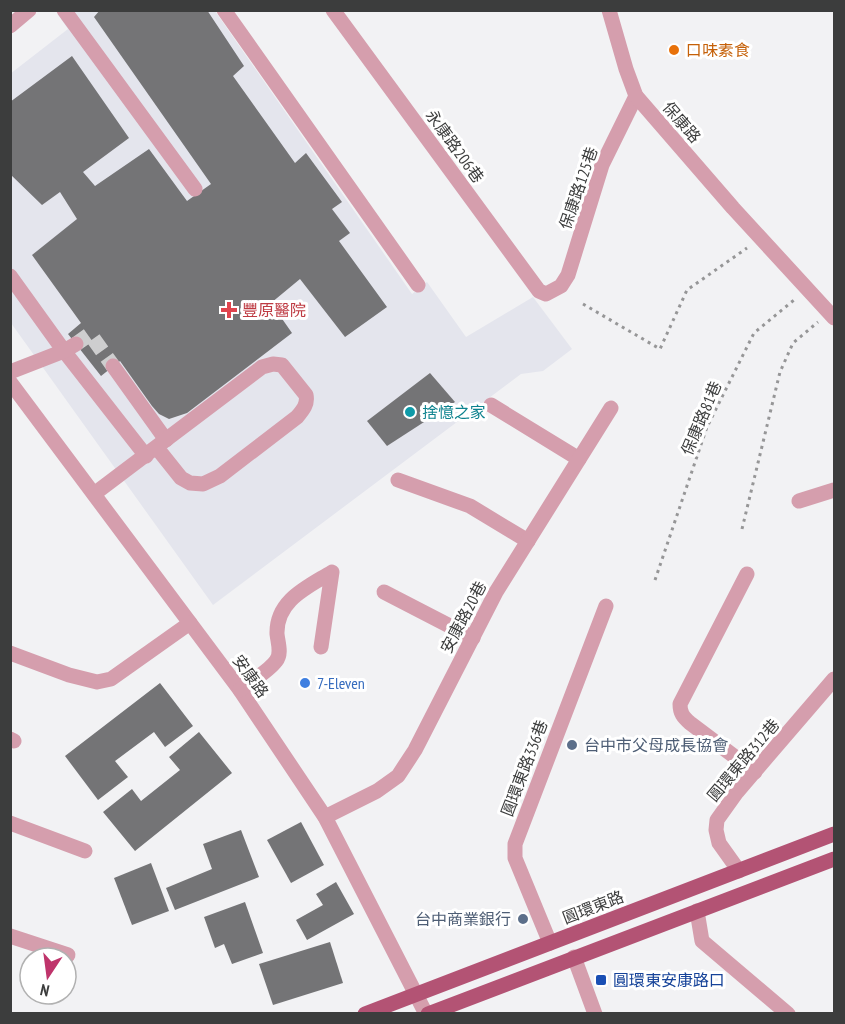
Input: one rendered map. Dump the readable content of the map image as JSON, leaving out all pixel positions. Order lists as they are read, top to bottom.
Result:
{
  "streets": {
    "main road": ["圓環東路"],
    "street": [
      "保康路",
      "永康路206巷",
      "保康路125巷",
      "安康路20巷",
      "安康路",
      "圓環東路312巷",
      "圓環東路336巷"
    ],
    "path": ["保康路81巷"]
  },
  "crossings": [
    ["保康路", "保康路125巷"],
    ["保康路", "保康路81巷"],
    ["永康路206巷", "保康路125巷"],
    ["安康路20巷", "安康路"],
    ["安康路", "圓環東路"],
    ["圓環東路312巷", "圓環東路"],
    ["圓環東路336巷", "圓環東路"]
  ],
  "places": {
    "other": [
      "口味素食",
      "捨憶之家",
      "7-Eleven",
      "台中市父母成長協會",
      "台中商業銀行"
    ],
    "health": ["豐原醫院"],
    "transit": ["圓環東安康路口"]
  },
  "north": "bottom"
}
